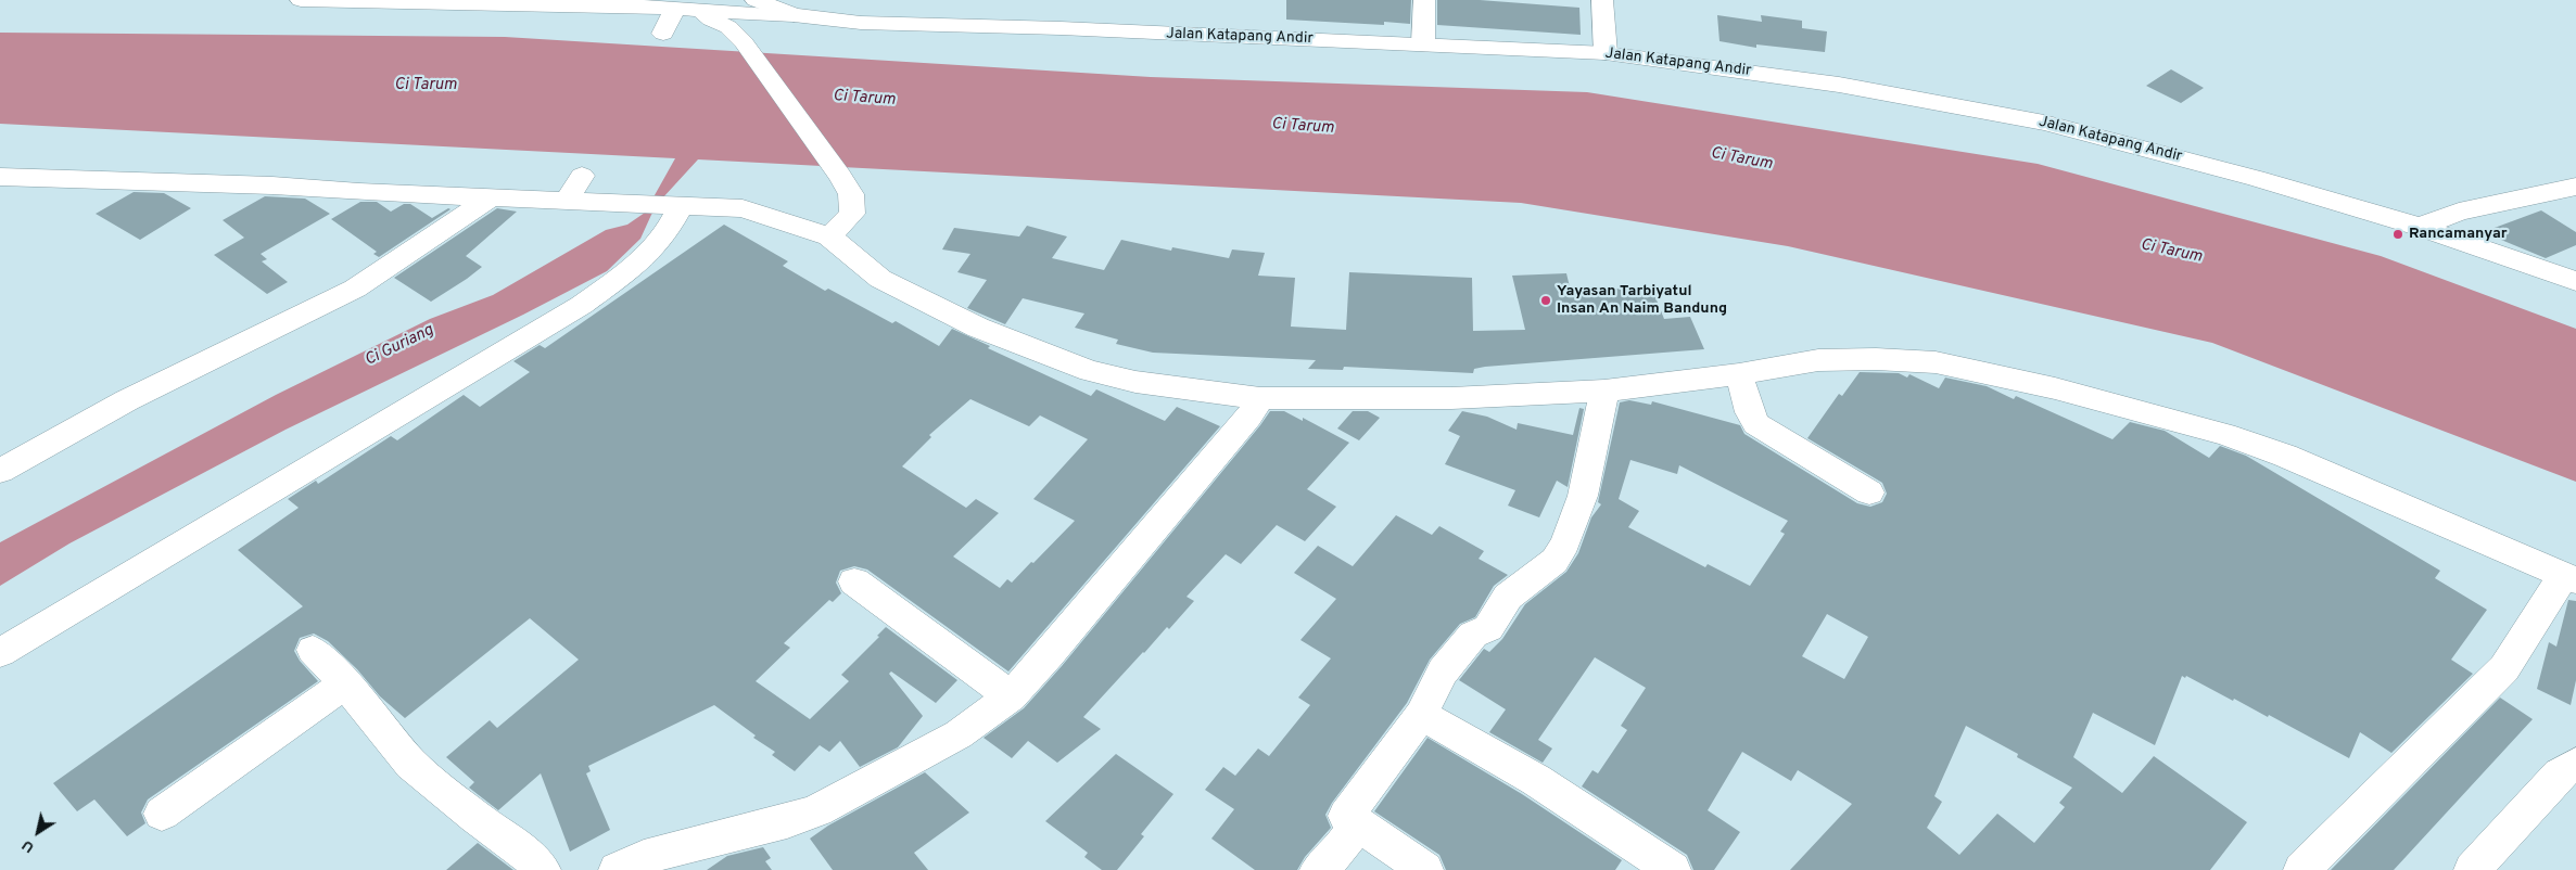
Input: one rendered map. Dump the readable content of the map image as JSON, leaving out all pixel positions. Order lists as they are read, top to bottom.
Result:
{
  "streets": {
    "street": ["Jalan Katapang Andir"]
  },
  "water": ["Ci Tarum", "Ci Guriang"],
  "places": ["Rancamanyar", "Yayasan Tarbiyatul Insan An Naim Bandung"],
  "north": "bottom left"
}
